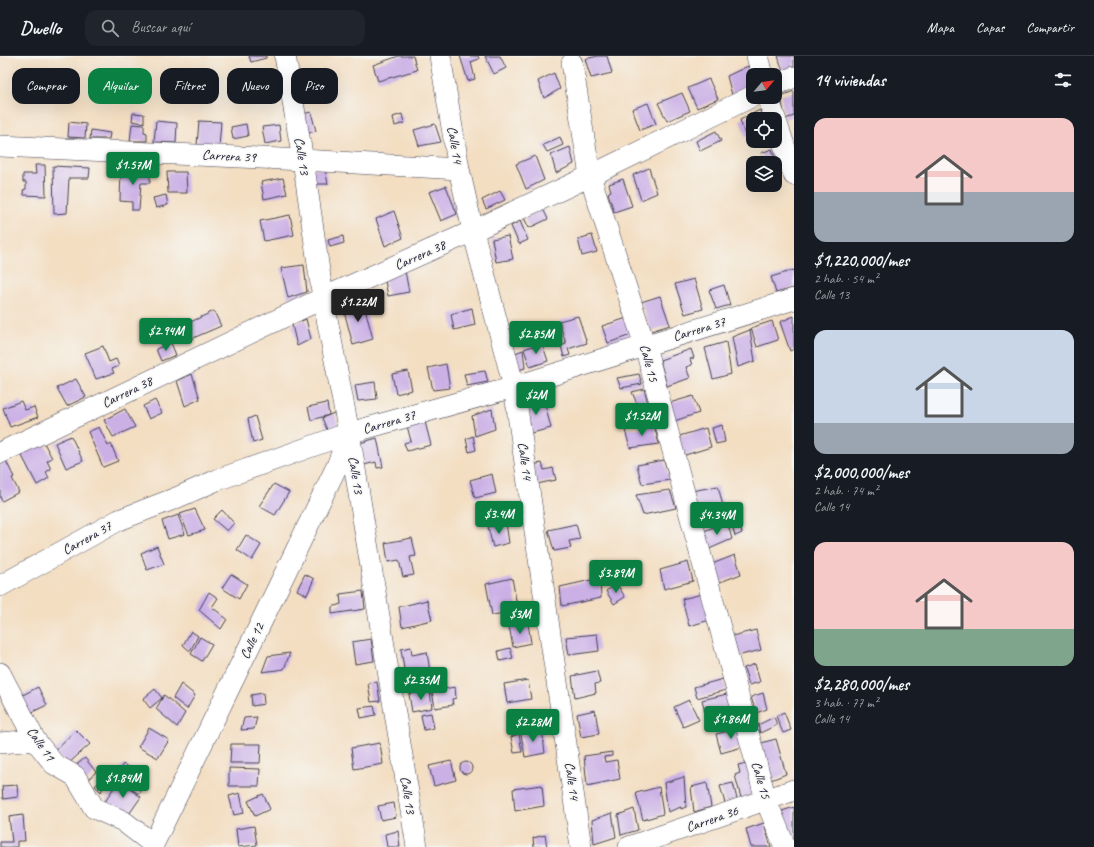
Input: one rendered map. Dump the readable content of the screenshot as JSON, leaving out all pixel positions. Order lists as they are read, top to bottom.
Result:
{
  "streets": {
    "street": [
      "Calle 14",
      "Carrera 39",
      "Calle 13",
      "Carrera 38",
      "Carrera 37",
      "Calle 15",
      "Calle 12",
      "Calle 11",
      "Carrera 36"
    ]
  },
  "crossings": [
    ["Calle 14", "Carrera 39"],
    ["Calle 14", "Carrera 38"],
    ["Calle 14", "Carrera 37"],
    ["Carrera 39", "Calle 13"],
    ["Calle 13", "Carrera 38"],
    ["Calle 13", "Carrera 37"],
    ["Calle 13", "Calle 12"],
    ["Carrera 38", "Calle 15"],
    ["Carrera 37", "Calle 15"],
    ["Carrera 37", "Calle 12"],
    ["Calle 15", "Carrera 36"],
    ["Calle 12", "Calle 11"]
  ],
  "north": "top right",
  "page": {
    "header": "Dwello",
    "search": "Buscar aquí",
    "nav": ["Mapa", "Capas", "Compartir"],
    "heading": "14 viviendas",
    "chip": [
      "Comprar",
      "Alquilar",
      "Filtros",
      "Nuevo",
      "Piso"
    ],
    "list": [
      {
        "name": "$1,220,000/mes",
        "note": "2 hab. · 54 m² · Calle 13"
      },
      {
        "name": "$2,000,000/mes",
        "note": "2 hab. · 74 m² · Calle 14"
      },
      {
        "name": "$2,280,000/mes",
        "note": "3 hab. · 77 m² · Calle 14"
      }
    ],
    "price": [
      "$1.57M",
      "$1.22M",
      "$2.94M",
      "$2.85M",
      "$2M",
      "$1.52M",
      "$3.4M",
      "$4.34M",
      "$3.89M",
      "$3M",
      "$2.35M",
      "$1.86M",
      "$2.28M",
      "$1.84M"
    ]
  }
}
